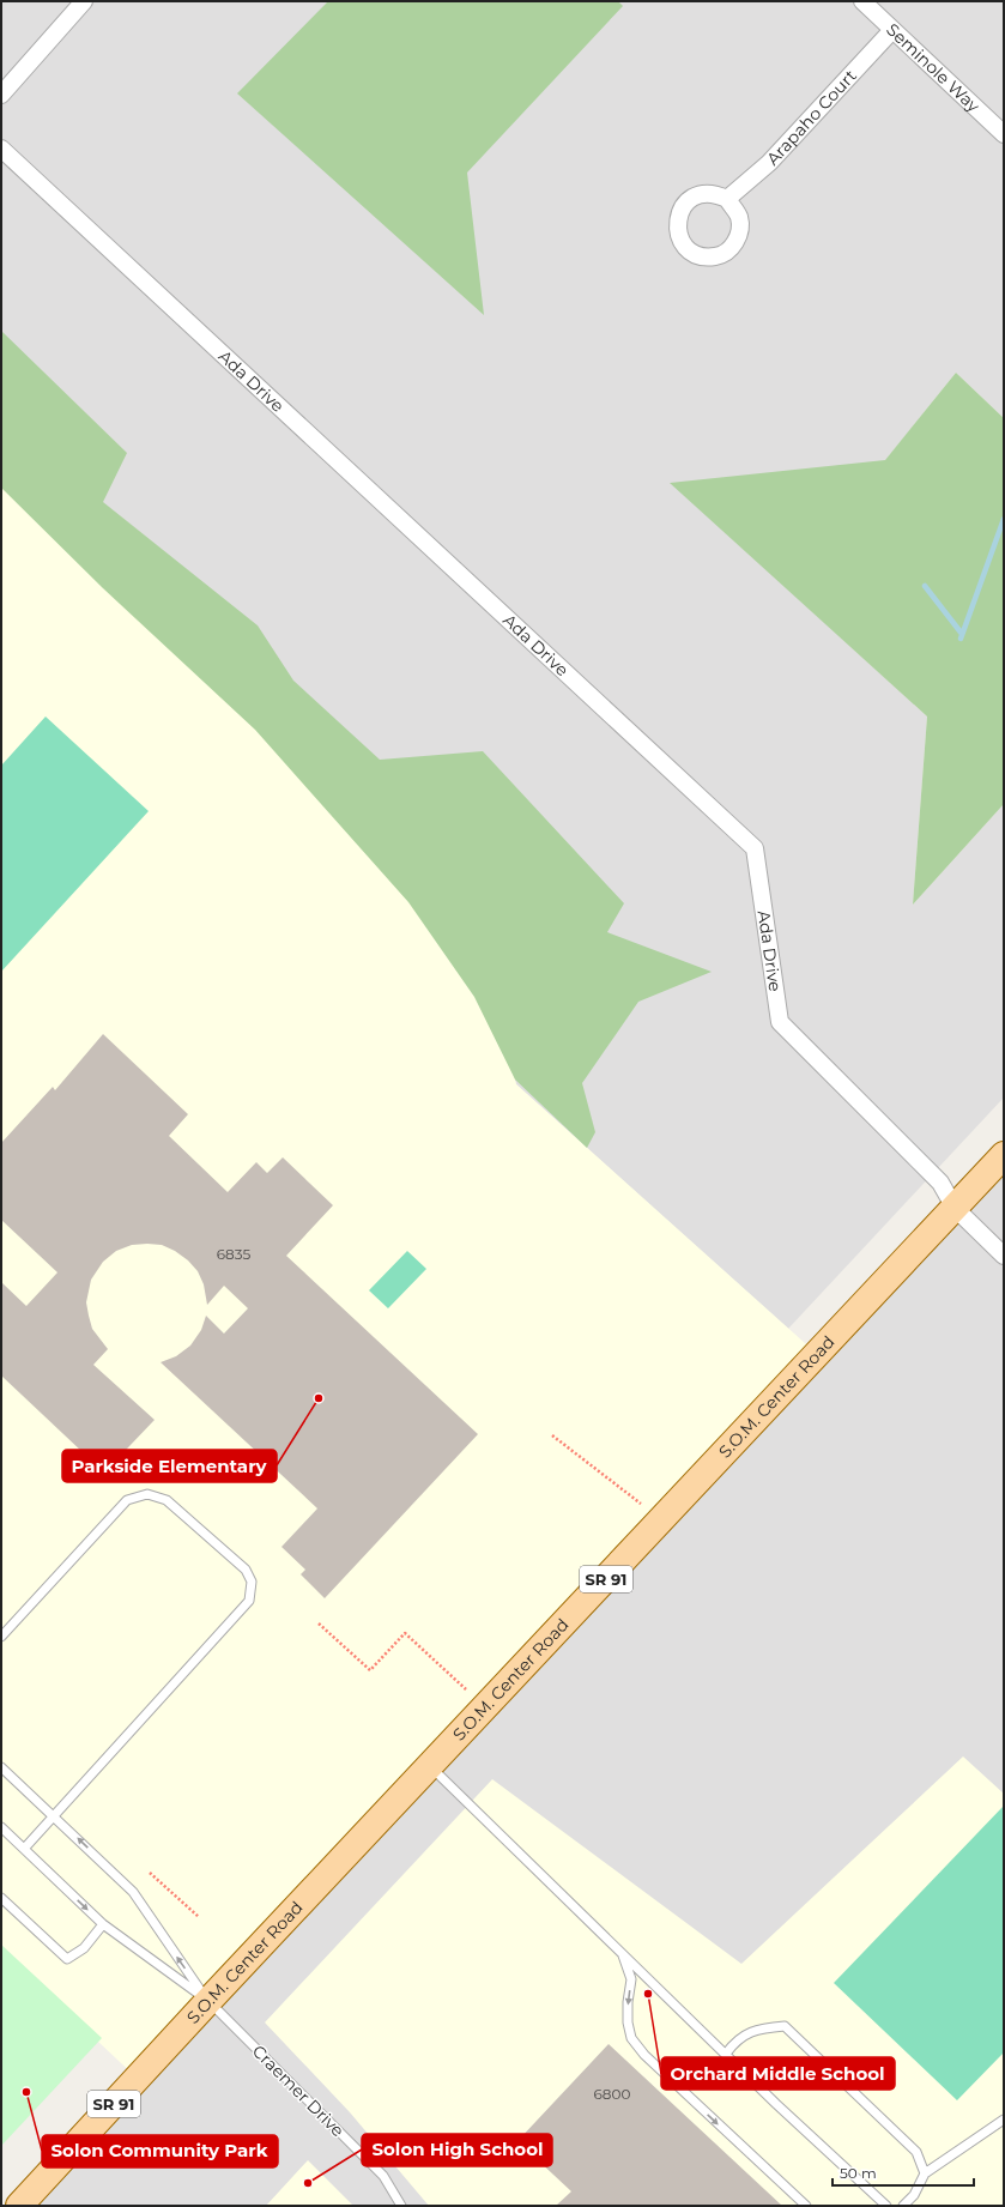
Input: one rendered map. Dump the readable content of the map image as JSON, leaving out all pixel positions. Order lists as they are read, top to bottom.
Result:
{
  "streets": {
    "main road": ["S.O.M. Center Road", "SR 91"],
    "street": ["Seminole Way", "Arapaho Court", "Ada Drive"],
    "lane": ["Craemer Drive"]
  },
  "crossings": [
    ["Seminole Way", "Arapaho Court"],
    ["Ada Drive", "S.O.M. Center Road"],
    ["S.O.M. Center Road", "Craemer Drive"]
  ],
  "places": [
    "Parkside Elementary",
    "Orchard Middle School",
    "Solon Community Park",
    "Solon High School"
  ],
  "house_numbers": ["6835", "6800"],
  "scale_bar": "50 m"
}
